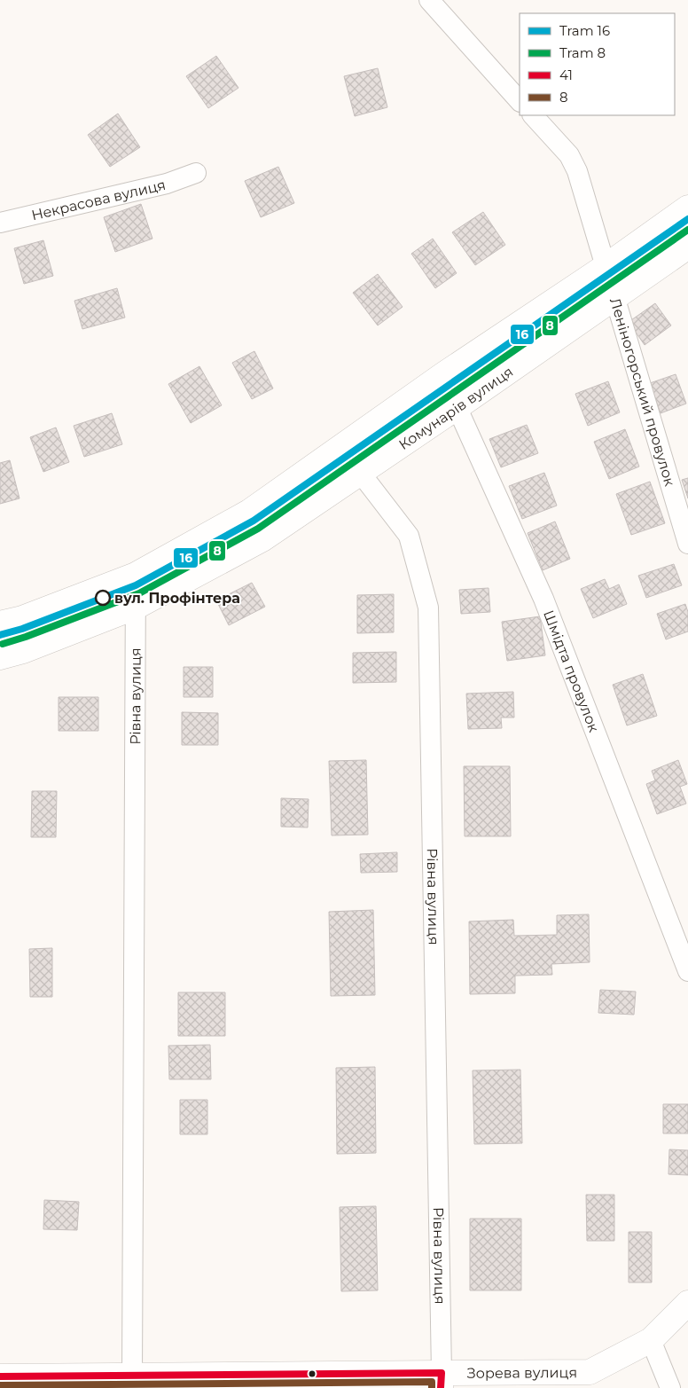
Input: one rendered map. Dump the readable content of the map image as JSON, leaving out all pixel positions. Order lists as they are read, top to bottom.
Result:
{
  "streets": {
    "street": [
      "Некрасова вулиця",
      "Леніногорський провулок",
      "Комунарів вулиця",
      "Шмідта провулок",
      "Рівна вулиця",
      "Зорева вулиця"
    ]
  },
  "crossings": [
    ["Леніногорський провулок", "Комунарів вулиця"],
    ["Комунарів вулиця", "Шмідта провулок"],
    ["Комунарів вулиця", "Рівна вулиця"],
    ["Рівна вулиця", "Зорева вулиця"]
  ],
  "places": ["вул. Профінтера"],
  "lines": [
    "tram line 16",
    "tram line 8",
    "transit line 41",
    "transit line 8"
  ],
  "legend": [
    "Tram 16",
    "Tram 8",
    "41",
    "8"
  ]
}
